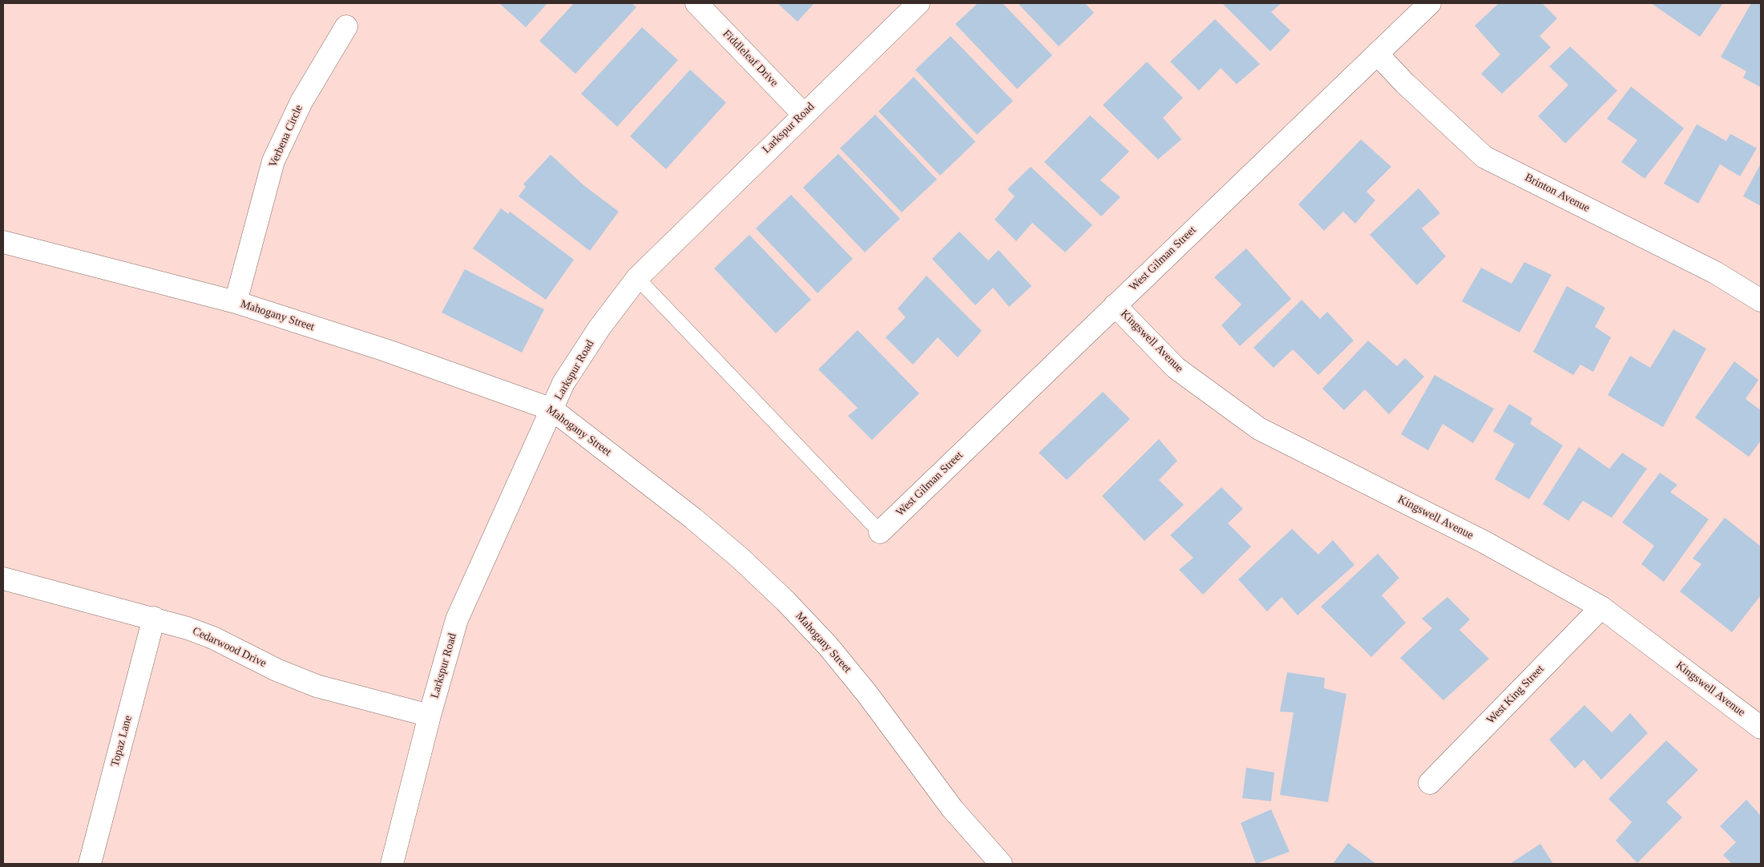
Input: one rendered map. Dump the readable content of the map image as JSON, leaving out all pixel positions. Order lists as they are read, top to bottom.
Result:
{
  "streets": {
    "street": [
      "Fiddleleaf Drive",
      "Larkspur Road",
      "Verbena Circle",
      "Brinton Avenue",
      "West Gilman Street",
      "Mahogany Street",
      "Kingswell Avenue",
      "Cedarwood Drive",
      "West King Street",
      "Topaz Lane"
    ]
  },
  "crossings": [
    ["Fiddleleaf Drive", "Larkspur Road"],
    ["Larkspur Road", "Mahogany Street"],
    ["Larkspur Road", "Cedarwood Drive"],
    ["Verbena Circle", "Mahogany Street"],
    ["Brinton Avenue", "West Gilman Street"],
    ["West Gilman Street", "Kingswell Avenue"],
    ["Kingswell Avenue", "West King Street"],
    ["Cedarwood Drive", "Topaz Lane"]
  ]
}
